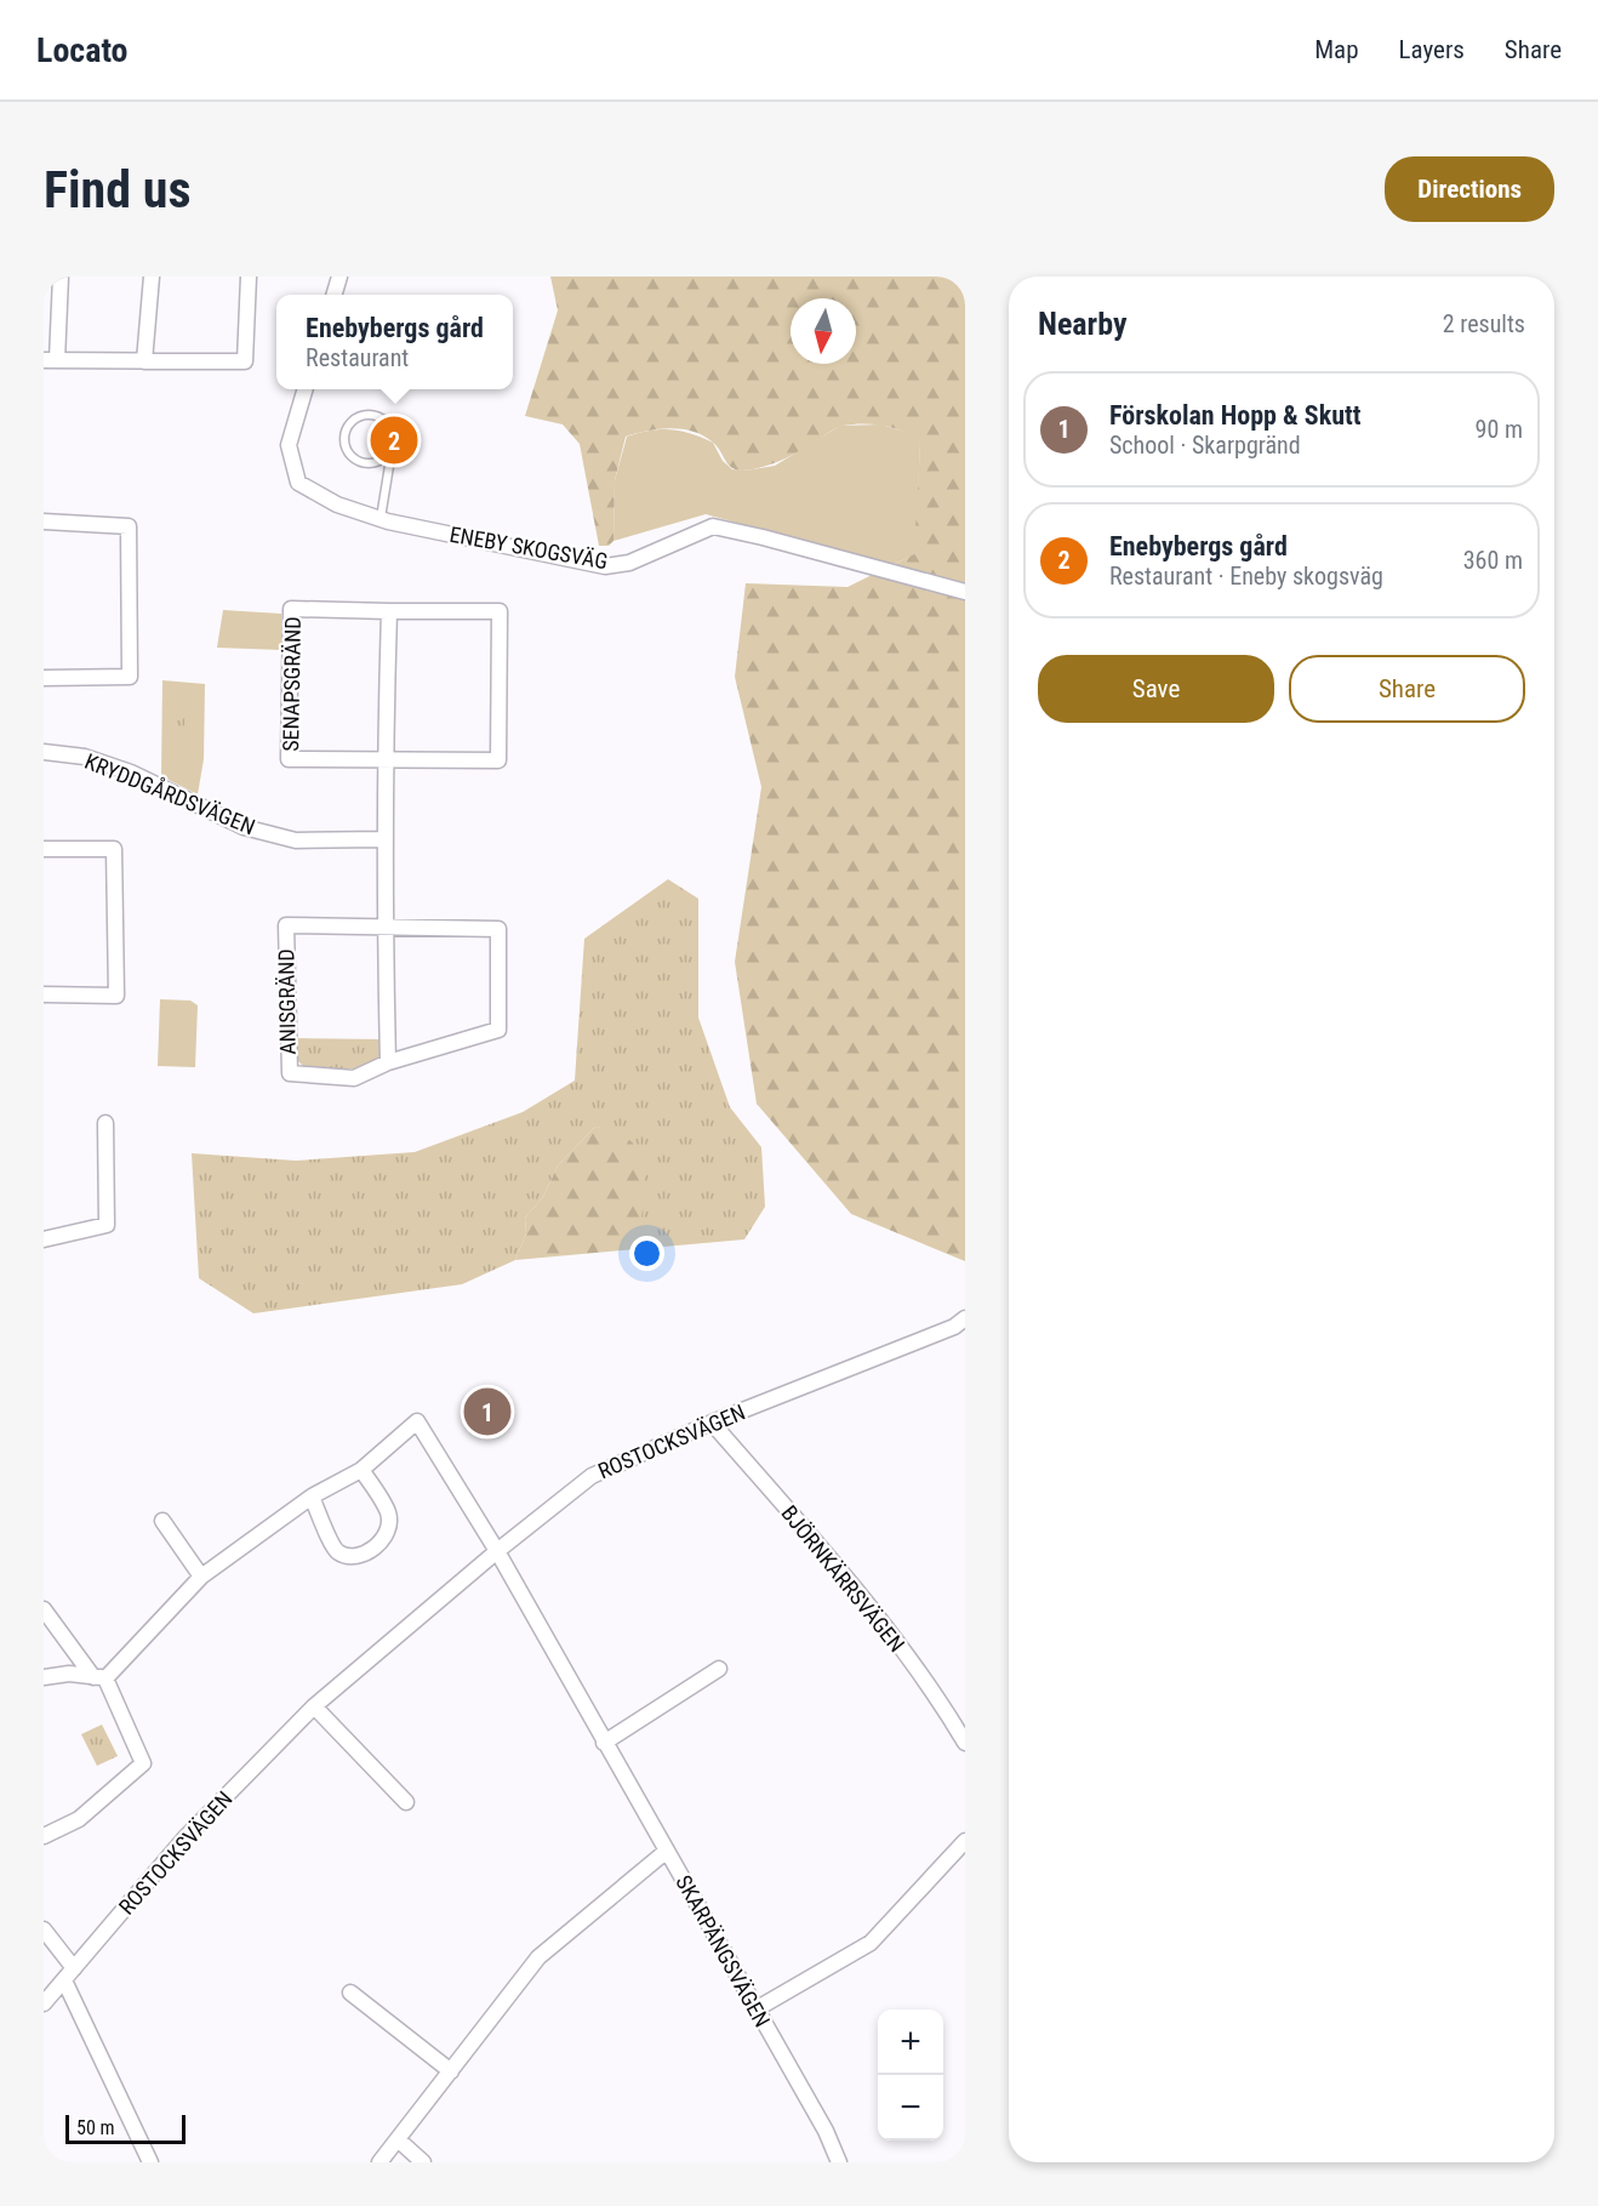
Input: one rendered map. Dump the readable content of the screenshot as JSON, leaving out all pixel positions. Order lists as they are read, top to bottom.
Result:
{
  "streets": {
    "street": [
      "ENEBY SKOGSVÄG",
      "SENAPSGRÄND",
      "KRYDDGÅRDSVÄGEN",
      "ANISGRÄND",
      "ROSTOCKSVÄGEN",
      "BJÖRNKÄRRSVÄGEN",
      "SKARPÄNGSVÄGEN"
    ]
  },
  "crossings": [
    ["ROSTOCKSVÄGEN", "BJÖRNKÄRRSVÄGEN"],
    ["ROSTOCKSVÄGEN", "SKARPÄNGSVÄGEN"]
  ],
  "scale_bar": "50 m",
  "north": "bottom",
  "page": {
    "header": "Locato",
    "nav": ["Map", "Layers", "Share"],
    "buttons": [
      "Directions",
      ["Save", "Share"]
    ],
    "title": "Find us",
    "heading": ["Nearby", "2 results"],
    "popup": ["Enebybergs gård", "Restaurant"],
    "list": [
      {
        "mark": "1",
        "name": "Förskolan Hopp & Skutt",
        "note": "School · Skarpgränd",
        "value": "90 m"
      },
      {
        "mark": "2",
        "name": "Enebybergs gård",
        "note": "Restaurant · Eneby skogsväg",
        "value": "360 m"
      }
    ],
    "pins": ["2", "1"],
    "map_buttons": ["+", "−"],
    "scale": "50 m"
  }
}
